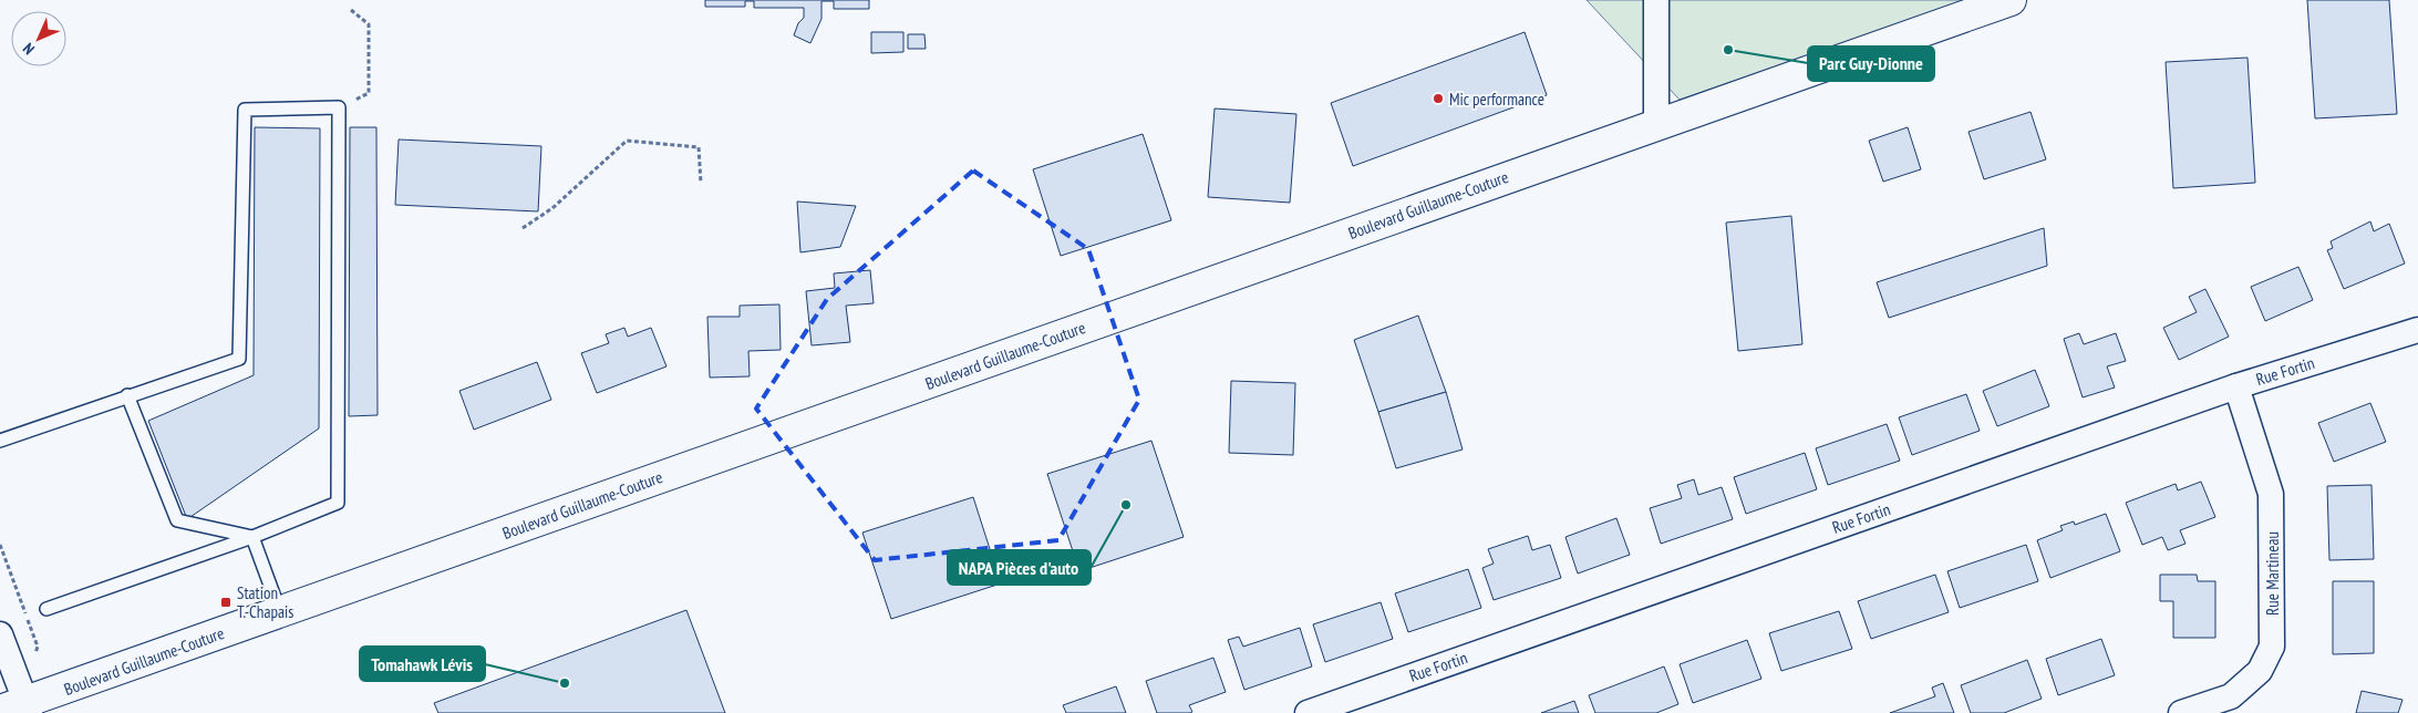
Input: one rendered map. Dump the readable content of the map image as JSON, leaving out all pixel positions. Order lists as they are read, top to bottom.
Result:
{
  "streets": {
    "main road": ["Boulevard Guillaume-Couture"],
    "street": ["Rue Fortin", "Rue Martineau"]
  },
  "crossings": [
    ["Rue Fortin", "Rue Martineau"]
  ],
  "places": {
    "other": [
      "Parc Guy-Dionne",
      "Mic performance",
      "NAPA Pièces d'auto",
      "Tomahawk Lévis"
    ],
    "transit": ["Station T.-Chapais"]
  },
  "north": "bottom left"
}
